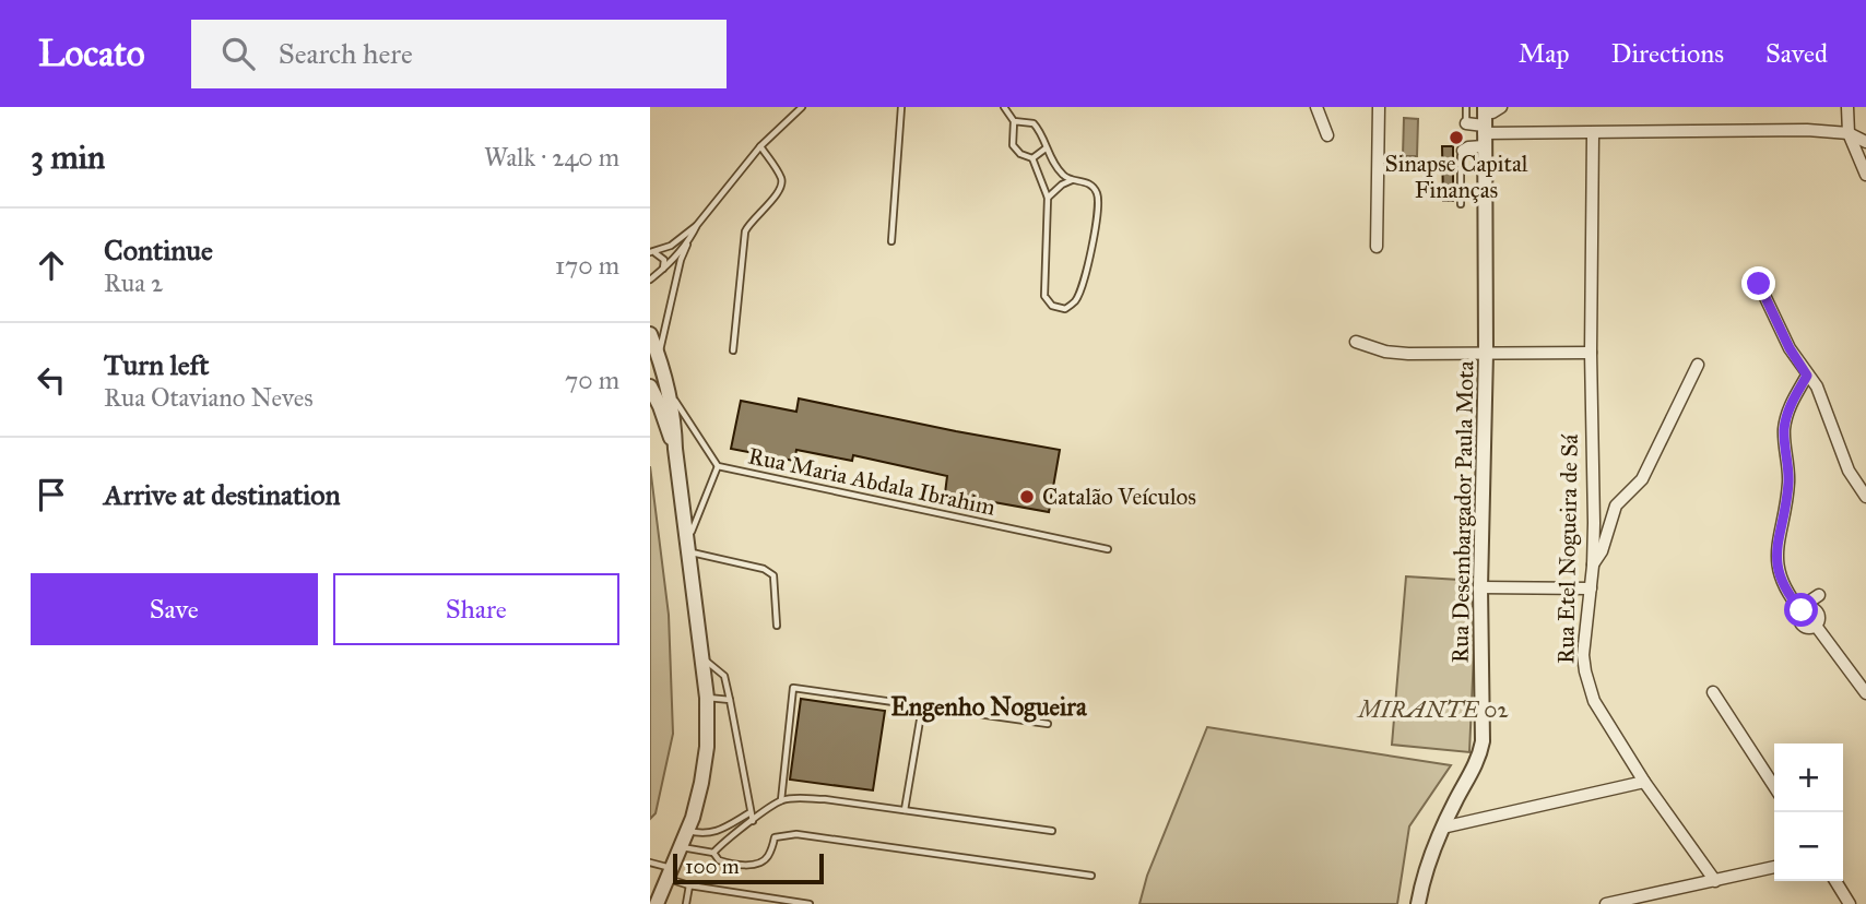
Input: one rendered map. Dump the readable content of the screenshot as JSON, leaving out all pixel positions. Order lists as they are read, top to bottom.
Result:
{
  "streets": {
    "street": ["Rua Desembargador Paula Mota", "Rua Etel Nogueira de Sá"],
    "lane": ["Rua Maria Abdala Ibrahim"]
  },
  "districts": ["Engenho Nogueira"],
  "parks": ["MIRANTE 02"],
  "places": ["Sinapse Capital Finanças", "Catalão Veículos"],
  "scale_bar": "100 m",
  "page": {
    "header": "Locato",
    "search": "Search here",
    "nav": ["Map", "Directions", "Saved"],
    "heading": ["3 min", "Walk · 240 m"],
    "list": [
      ["Continue", "Rua 2", "170 m"],
      ["Turn left", "Rua Otaviano Neves", "70 m"],
      "Arrive at destination"
    ],
    "buttons": ["Save", "Share"],
    "map_buttons": ["+", "−"],
    "scale": "100 m"
  }
}
